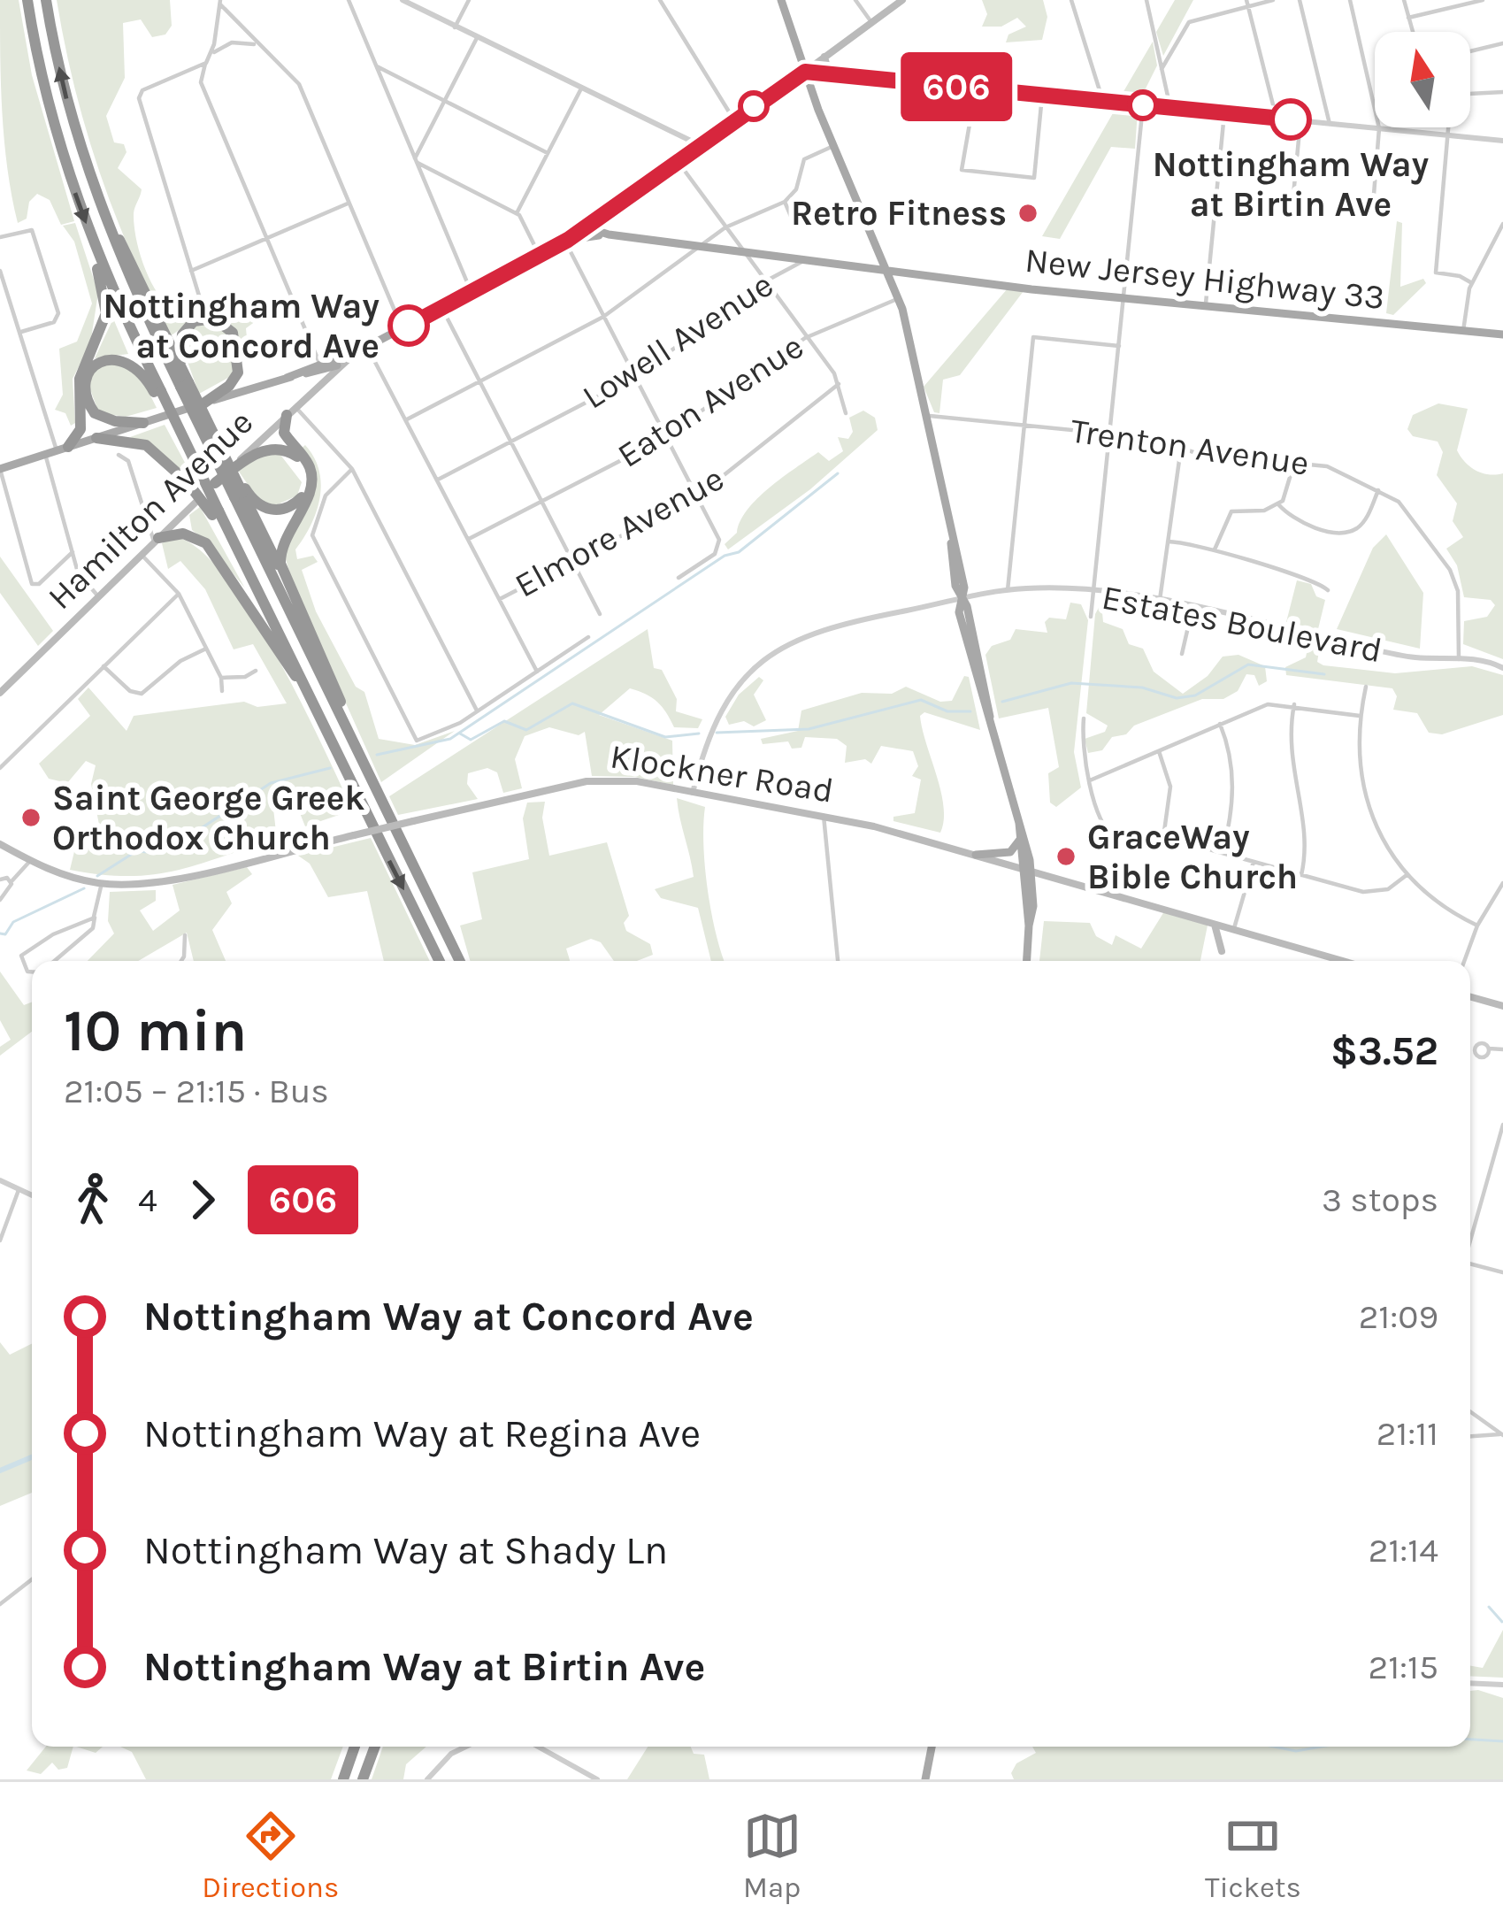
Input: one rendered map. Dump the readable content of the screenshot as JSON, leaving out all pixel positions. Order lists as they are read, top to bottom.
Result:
{
  "streets": {
    "main road": ["New Jersey Highway 33", "Hamilton Avenue", "Klockner Road"],
    "street": [
      "Lowell Avenue",
      "Eaton Avenue",
      "Trenton Avenue",
      "Elmore Avenue",
      "Estates Boulevard"
    ]
  },
  "crossings": [
    ["New Jersey Highway 33", "Lowell Avenue"],
    ["Trenton Avenue", "Estates Boulevard"],
    ["Estates Boulevard", "Klockner Road"]
  ],
  "places": [
    "Nottingham Way at Birtin Ave",
    "Retro Fitness",
    "Nottingham Way at Concord Ave",
    "Saint George Greek Orthodox Church",
    "GraceWay Bible Church"
  ],
  "lines": ["bus line 606"],
  "north": "top",
  "page": {
    "on_map": "606",
    "heading": ["10 min", "21:05 – 21:15 · Bus", "$3.52"],
    "legs": ["4", "606", "3 stops"],
    "list": [
      {
        "name": "Nottingham Way at Concord Ave",
        "value": "21:09"
      },
      {
        "name": "Nottingham Way at Regina Ave",
        "value": "21:11"
      },
      {
        "name": "Nottingham Way at Shady Ln",
        "value": "21:14"
      },
      {
        "name": "Nottingham Way at Birtin Ave",
        "value": "21:15"
      }
    ],
    "tabs": ["Directions", "Map", "Tickets"]
  }
}
